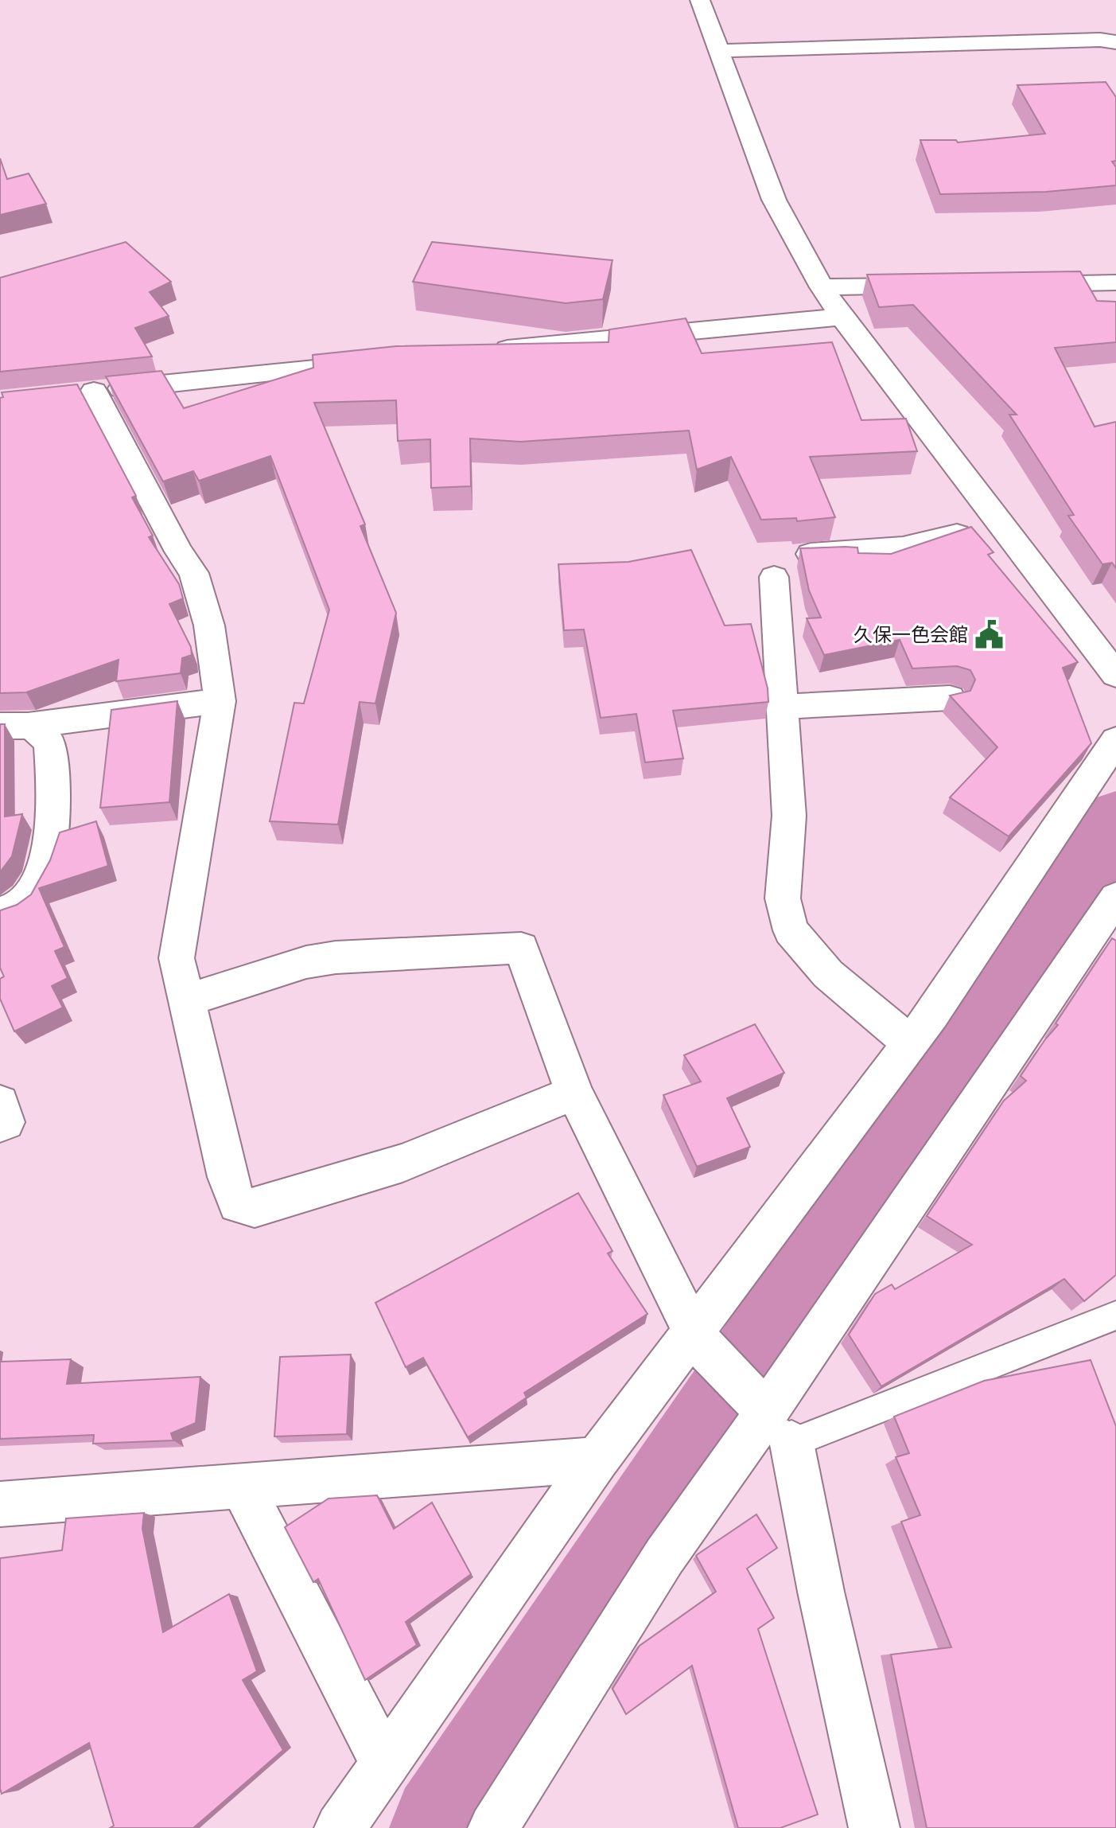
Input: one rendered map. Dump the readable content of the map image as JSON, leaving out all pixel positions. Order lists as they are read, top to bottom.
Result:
{
  "places": {
    "public building": ["久保一色会館"]
  }
}
